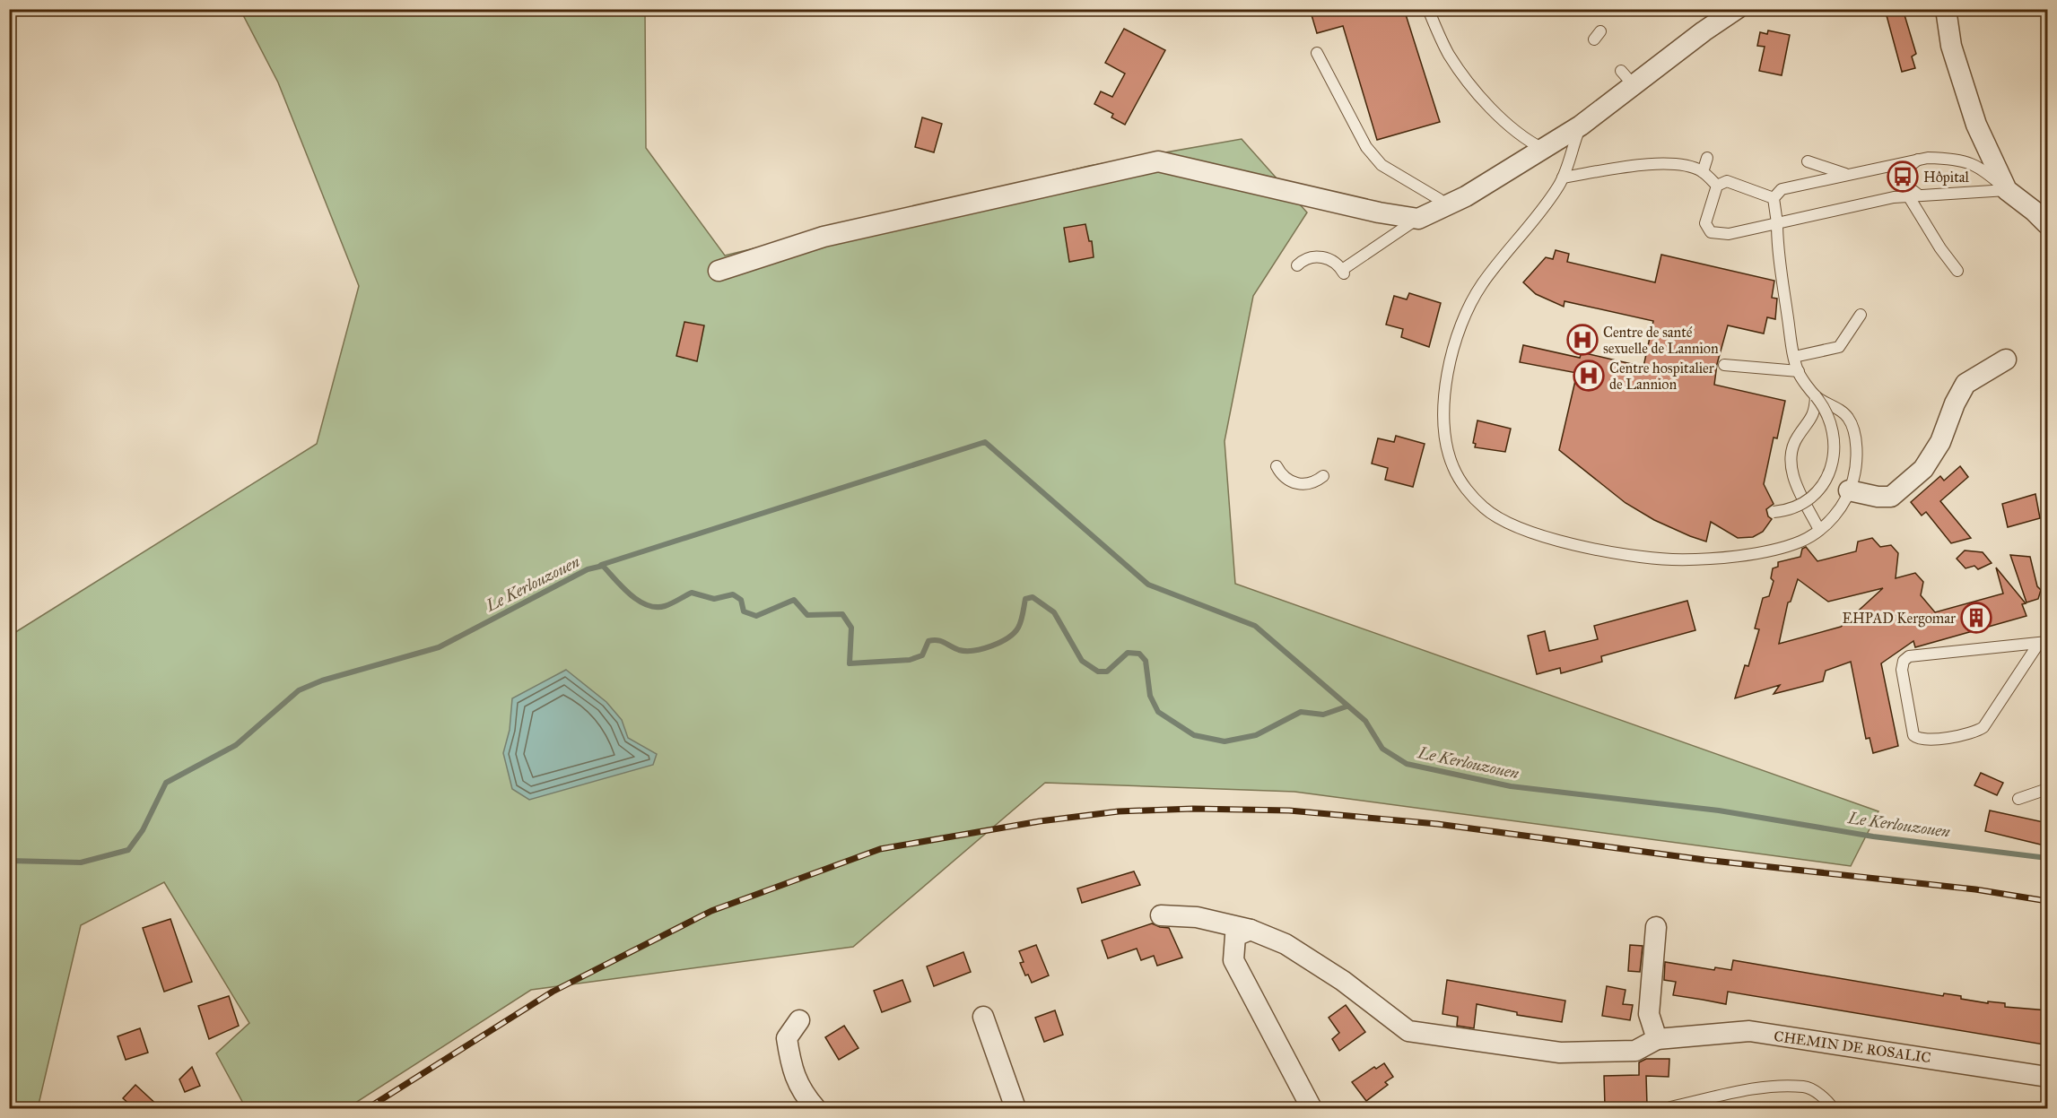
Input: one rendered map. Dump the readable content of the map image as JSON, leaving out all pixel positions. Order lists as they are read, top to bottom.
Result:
{
  "streets": {
    "street": ["CHEMIN DE ROSALIC"]
  },
  "water": ["Le Kerlouzouen"],
  "places": {
    "bus stop": ["Hôpital"],
    "hospital": ["Centre de santé sexuelle de Lannion", "Centre hospitalier de Lannion"],
    "building": ["EHPAD Kergomar"]
  }
}
